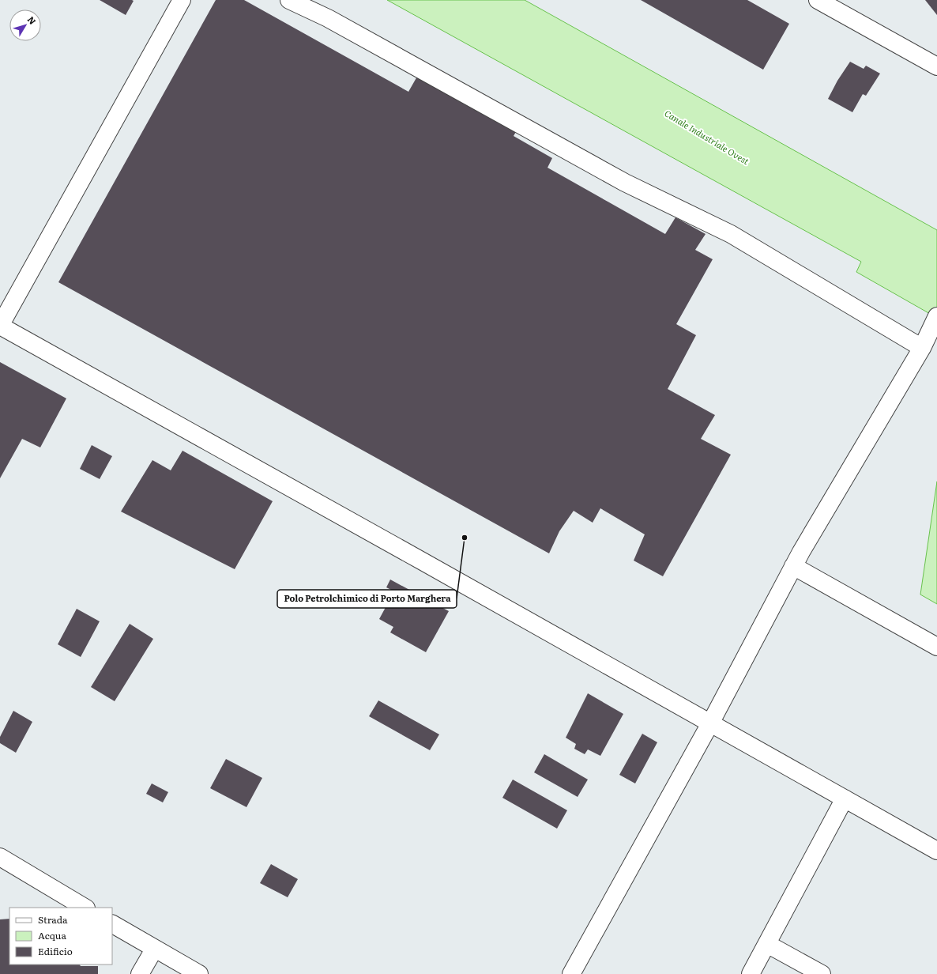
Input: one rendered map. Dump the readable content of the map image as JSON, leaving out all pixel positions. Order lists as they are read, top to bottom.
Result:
{
  "water": ["Canale Industriale Ovest"],
  "places": ["Polo Petrolchimico di Porto Marghera"],
  "legend": ["Strada", "Acqua", "Edificio"],
  "north": "top right"
}
